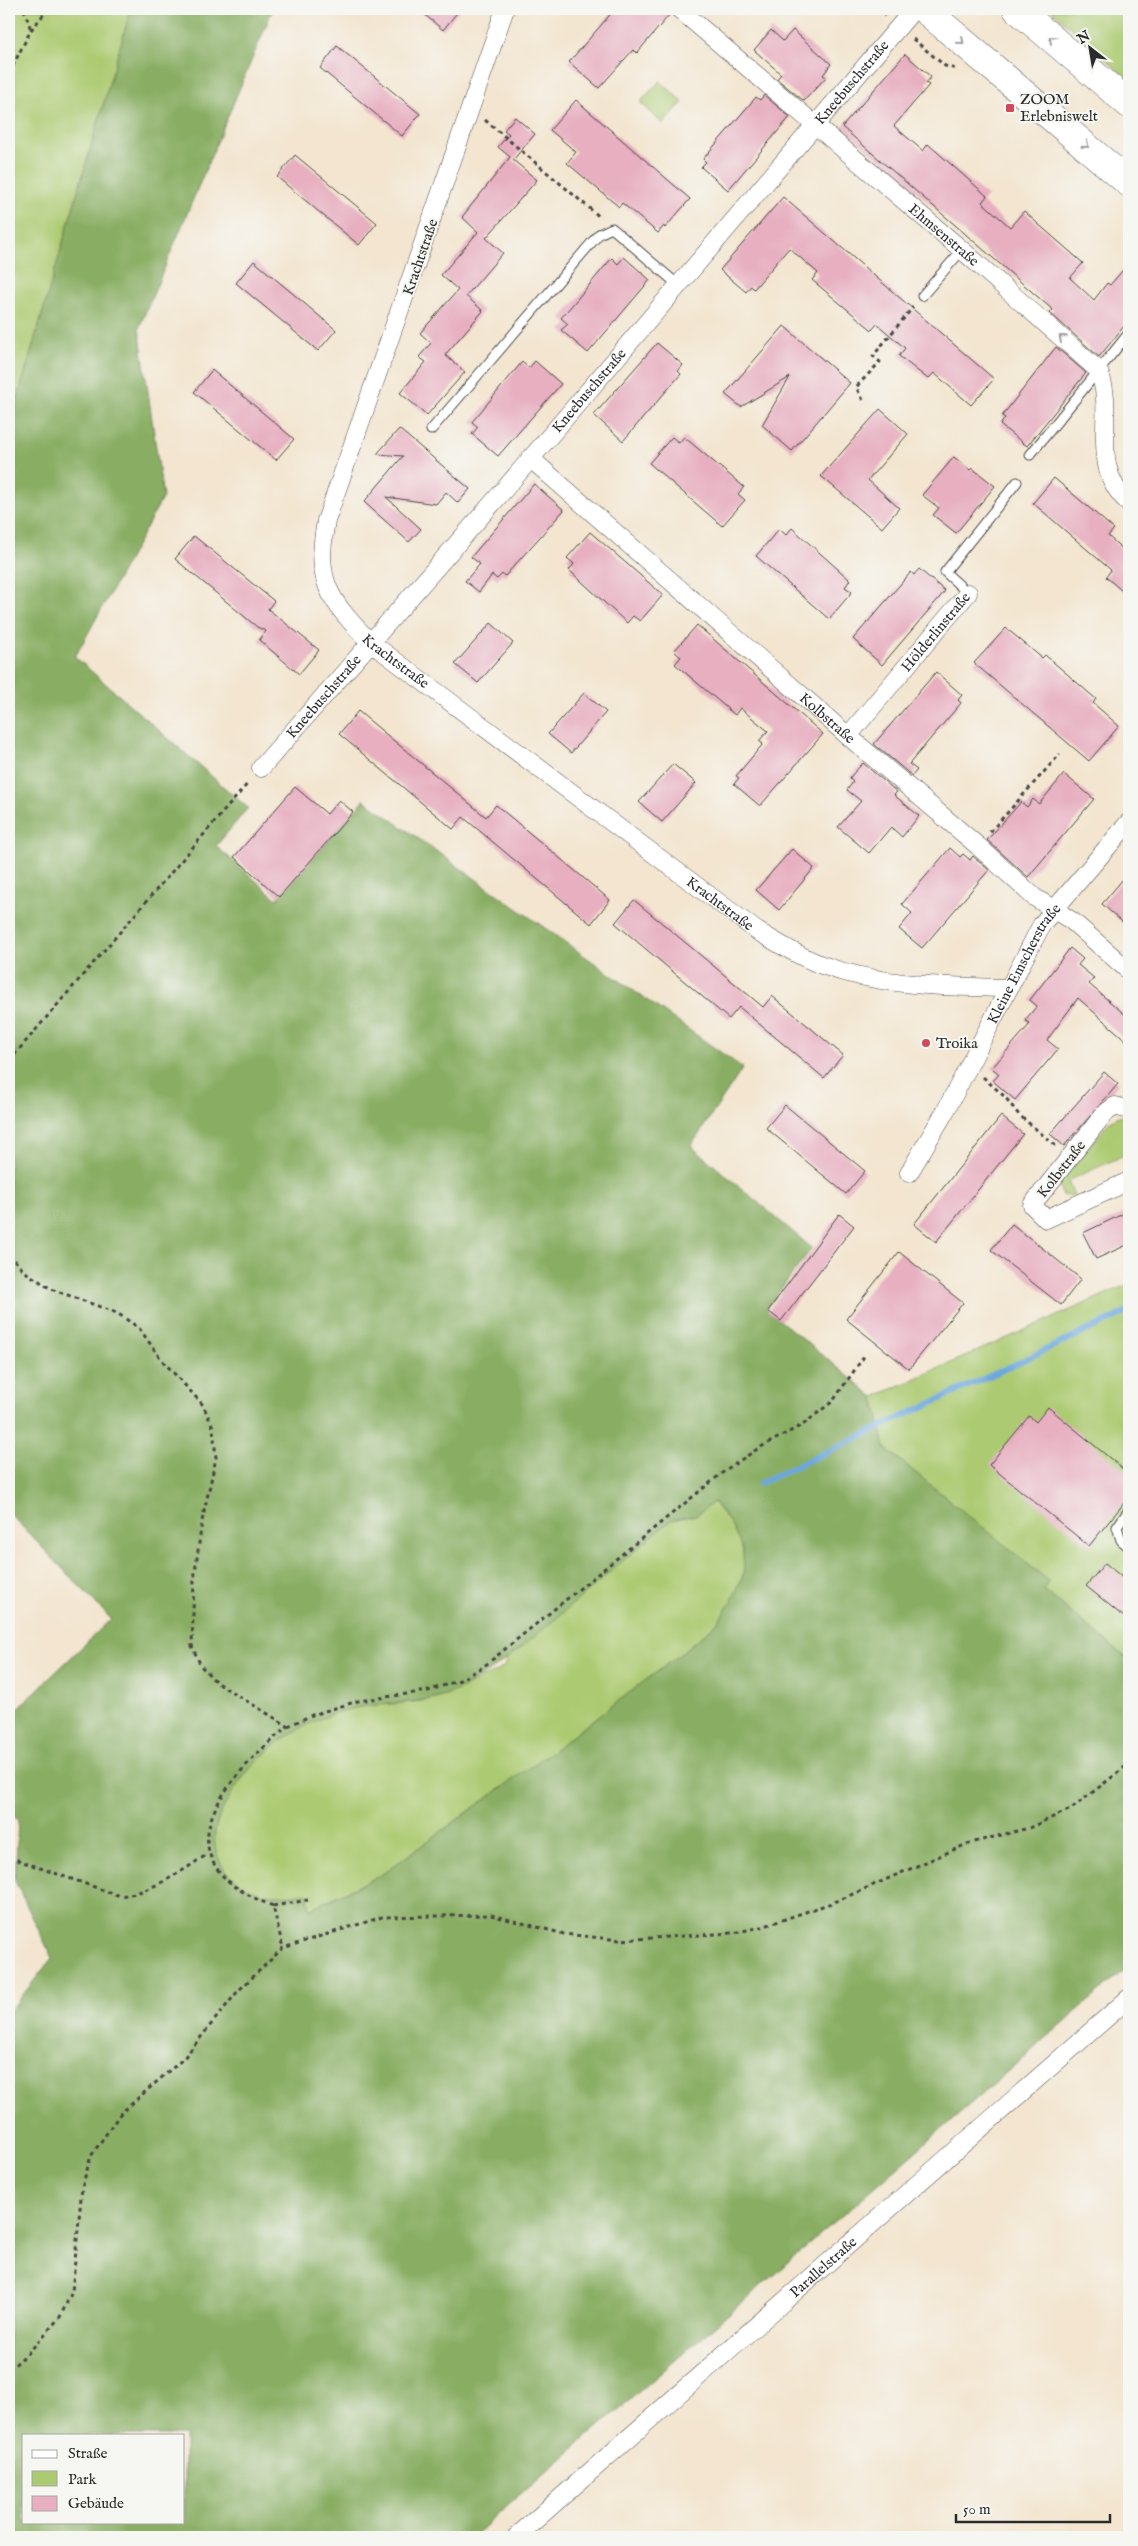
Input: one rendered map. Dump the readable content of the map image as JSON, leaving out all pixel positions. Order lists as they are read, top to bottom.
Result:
{
  "streets": {
    "street": [
      "Kneebuschstraße",
      "Ehmsenstraße",
      "Krachtstraße",
      "Hölderlinstraße",
      "Kolbstraße",
      "Kleine Emscherstraße",
      "Parallelstraße"
    ]
  },
  "crossings": [
    ["Kneebuschstraße", "Ehmsenstraße"],
    ["Kneebuschstraße", "Krachtstraße"],
    ["Kneebuschstraße", "Kolbstraße"],
    ["Krachtstraße", "Kleine Emscherstraße"],
    ["Hölderlinstraße", "Kolbstraße"],
    ["Kolbstraße", "Kleine Emscherstraße"]
  ],
  "places": {
    "transit": ["ZOOM Erlebniswelt"],
    "other": ["Troika"]
  },
  "legend": ["Straße", "Park", "Gebäude"],
  "scale_bar": "50 m",
  "north": "top left"
}
